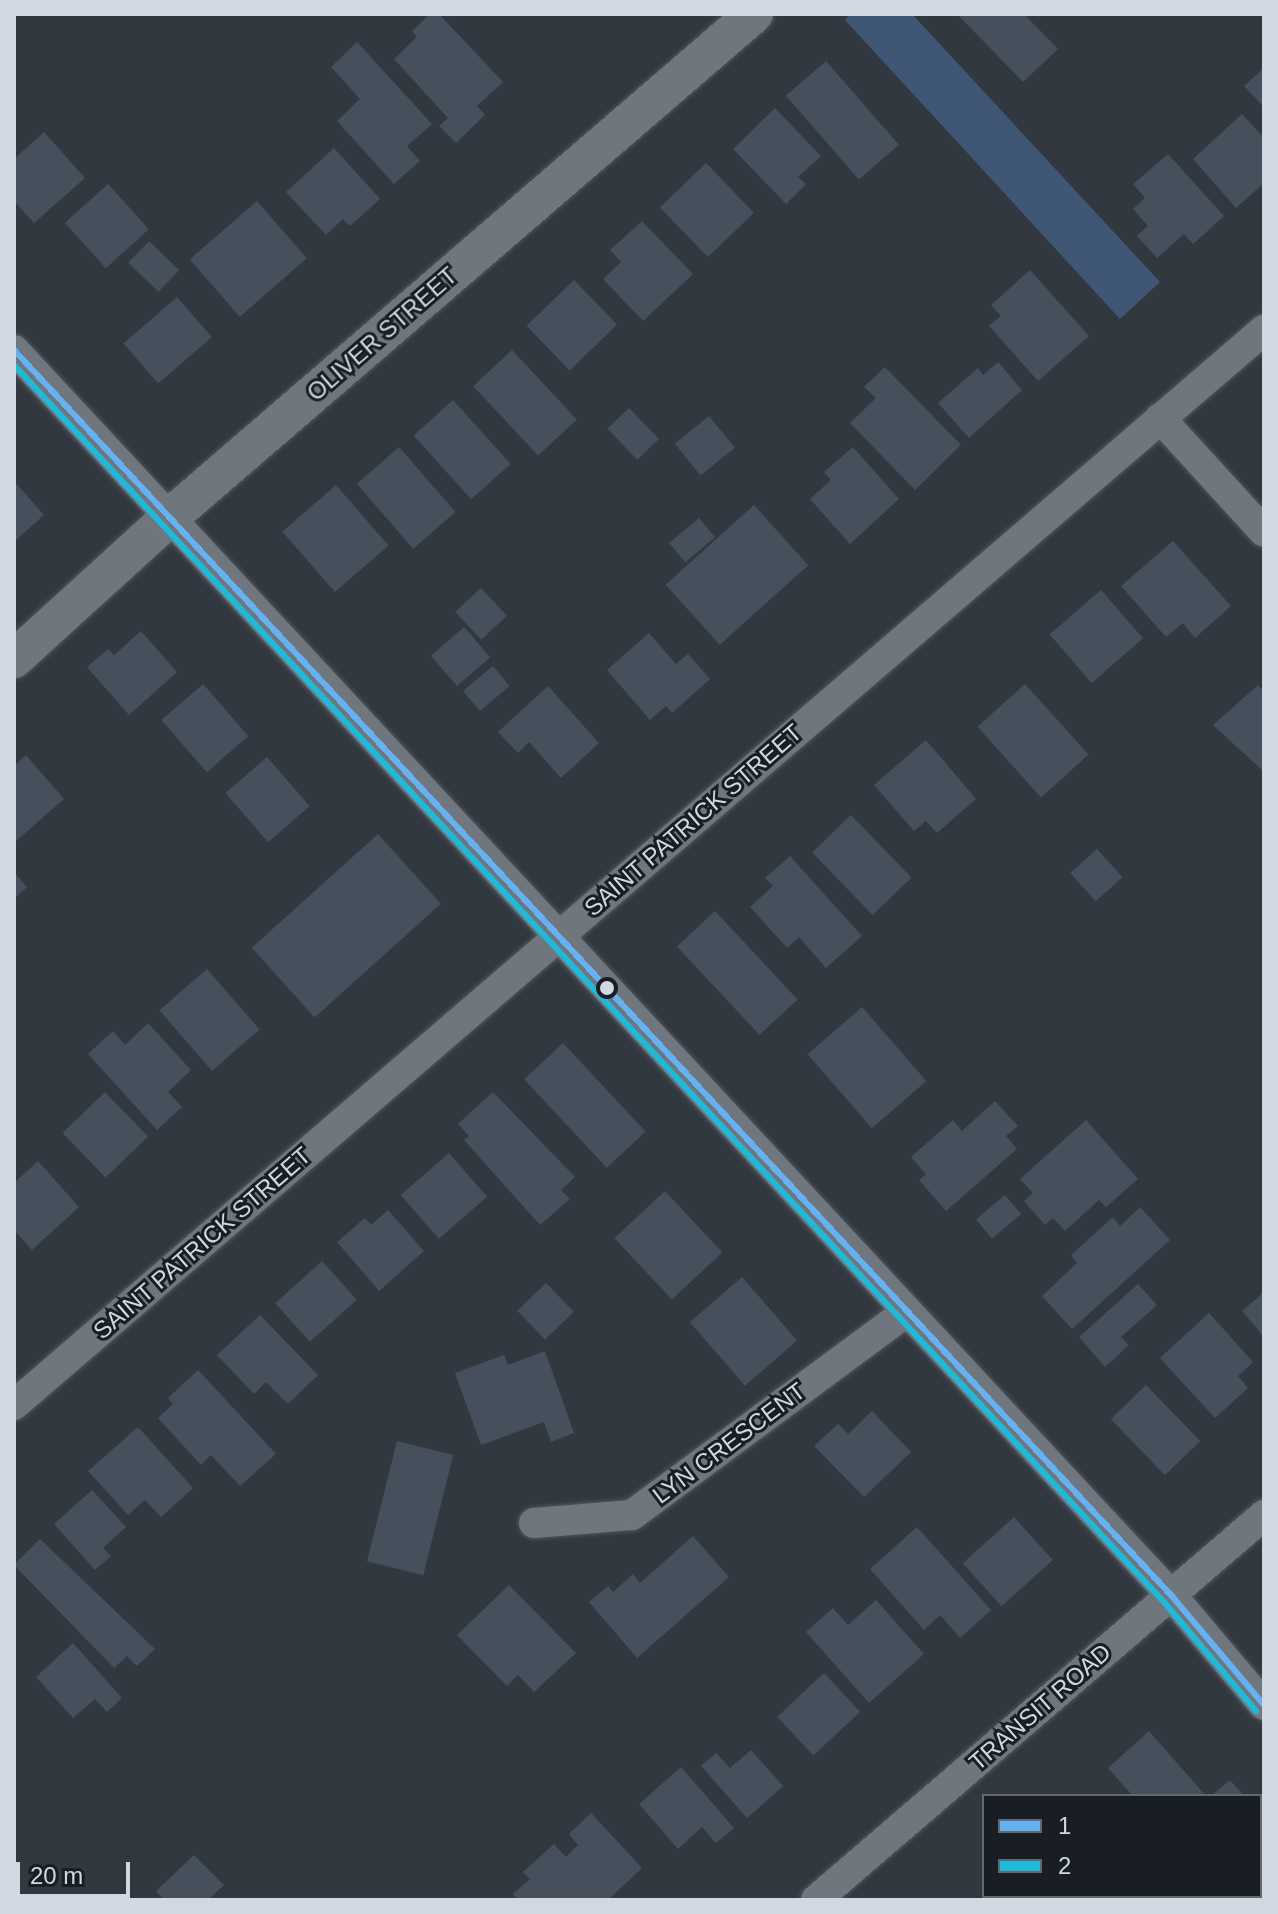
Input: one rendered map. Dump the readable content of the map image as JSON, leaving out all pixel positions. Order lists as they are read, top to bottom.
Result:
{
  "streets": {
    "street": [
      "OLIVER STREET",
      "SAINT PATRICK STREET",
      "LYN CRESCENT",
      "TRANSIT ROAD"
    ]
  },
  "lines": ["transit line 1", "transit line 2"],
  "legend": ["1", "2"],
  "scale_bar": "20 m"
}
